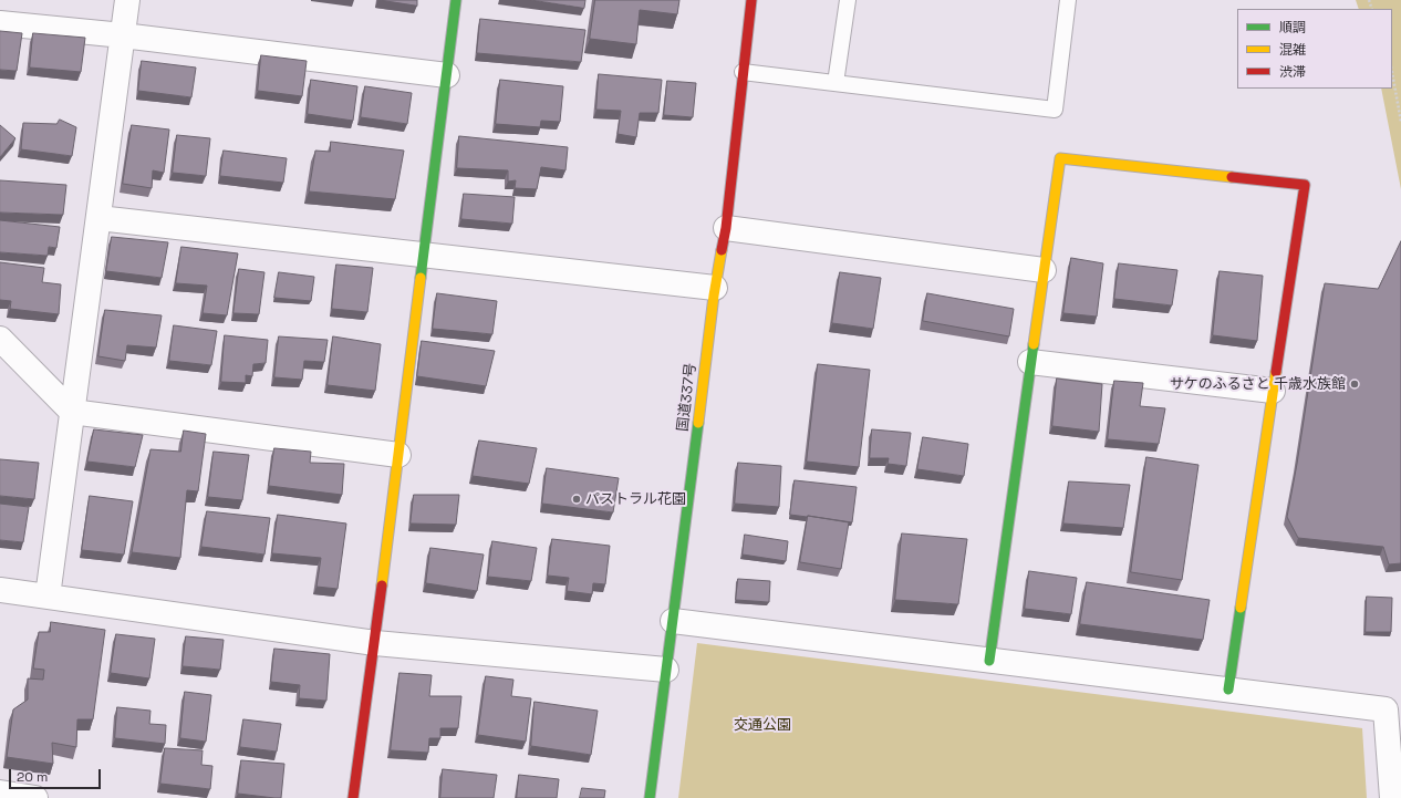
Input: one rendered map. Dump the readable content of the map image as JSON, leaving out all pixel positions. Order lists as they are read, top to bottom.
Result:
{
  "streets": {
    "main road": ["国道337号"]
  },
  "parks": ["交通公園"],
  "places": ["サケのふるさと 千歳水族館", "パストラル花園"],
  "legend": ["順調", "混雑", "渋滞"],
  "scale_bar": "20 m"
}
